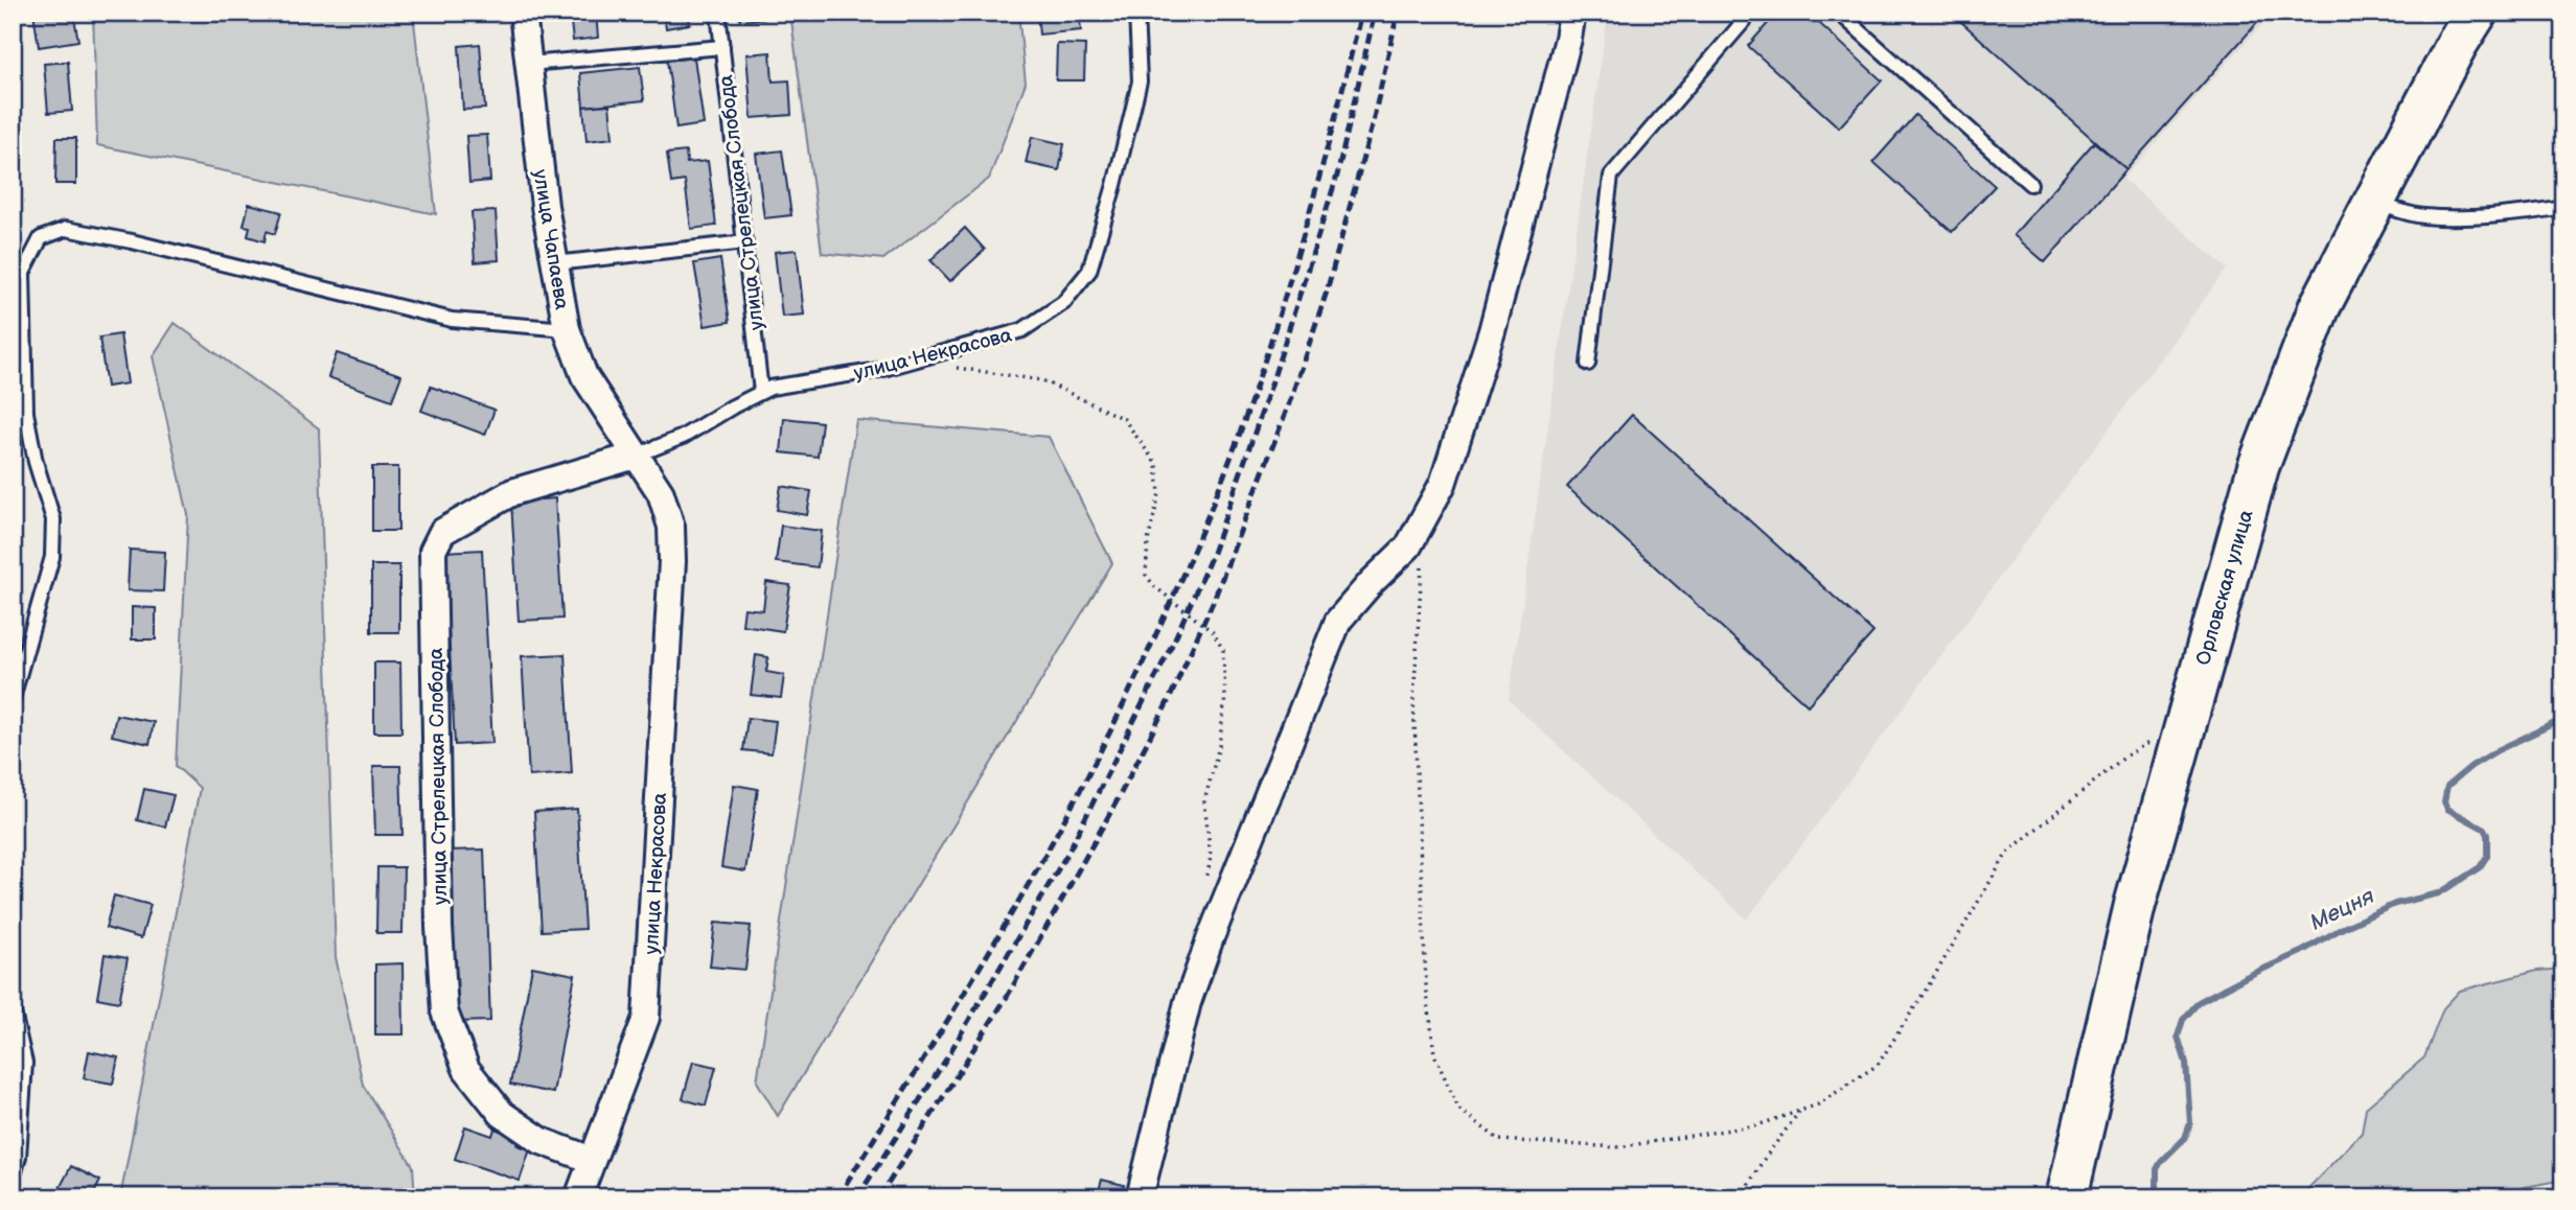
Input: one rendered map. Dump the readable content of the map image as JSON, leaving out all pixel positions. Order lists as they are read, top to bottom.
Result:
{
  "streets": {
    "main road": ["Орловская улица"],
    "street": ["улица Стрелецкая Слобода", "улица Чапаева", "улица Некрасова"]
  },
  "crossings": [
    ["улица Стрелецкая Слобода", "улица Чапаева"],
    ["улица Стрелецкая Слобода", "улица Некрасова"],
    ["улица Чапаева", "улица Некрасова"]
  ],
  "water": ["Мецня"]
}
